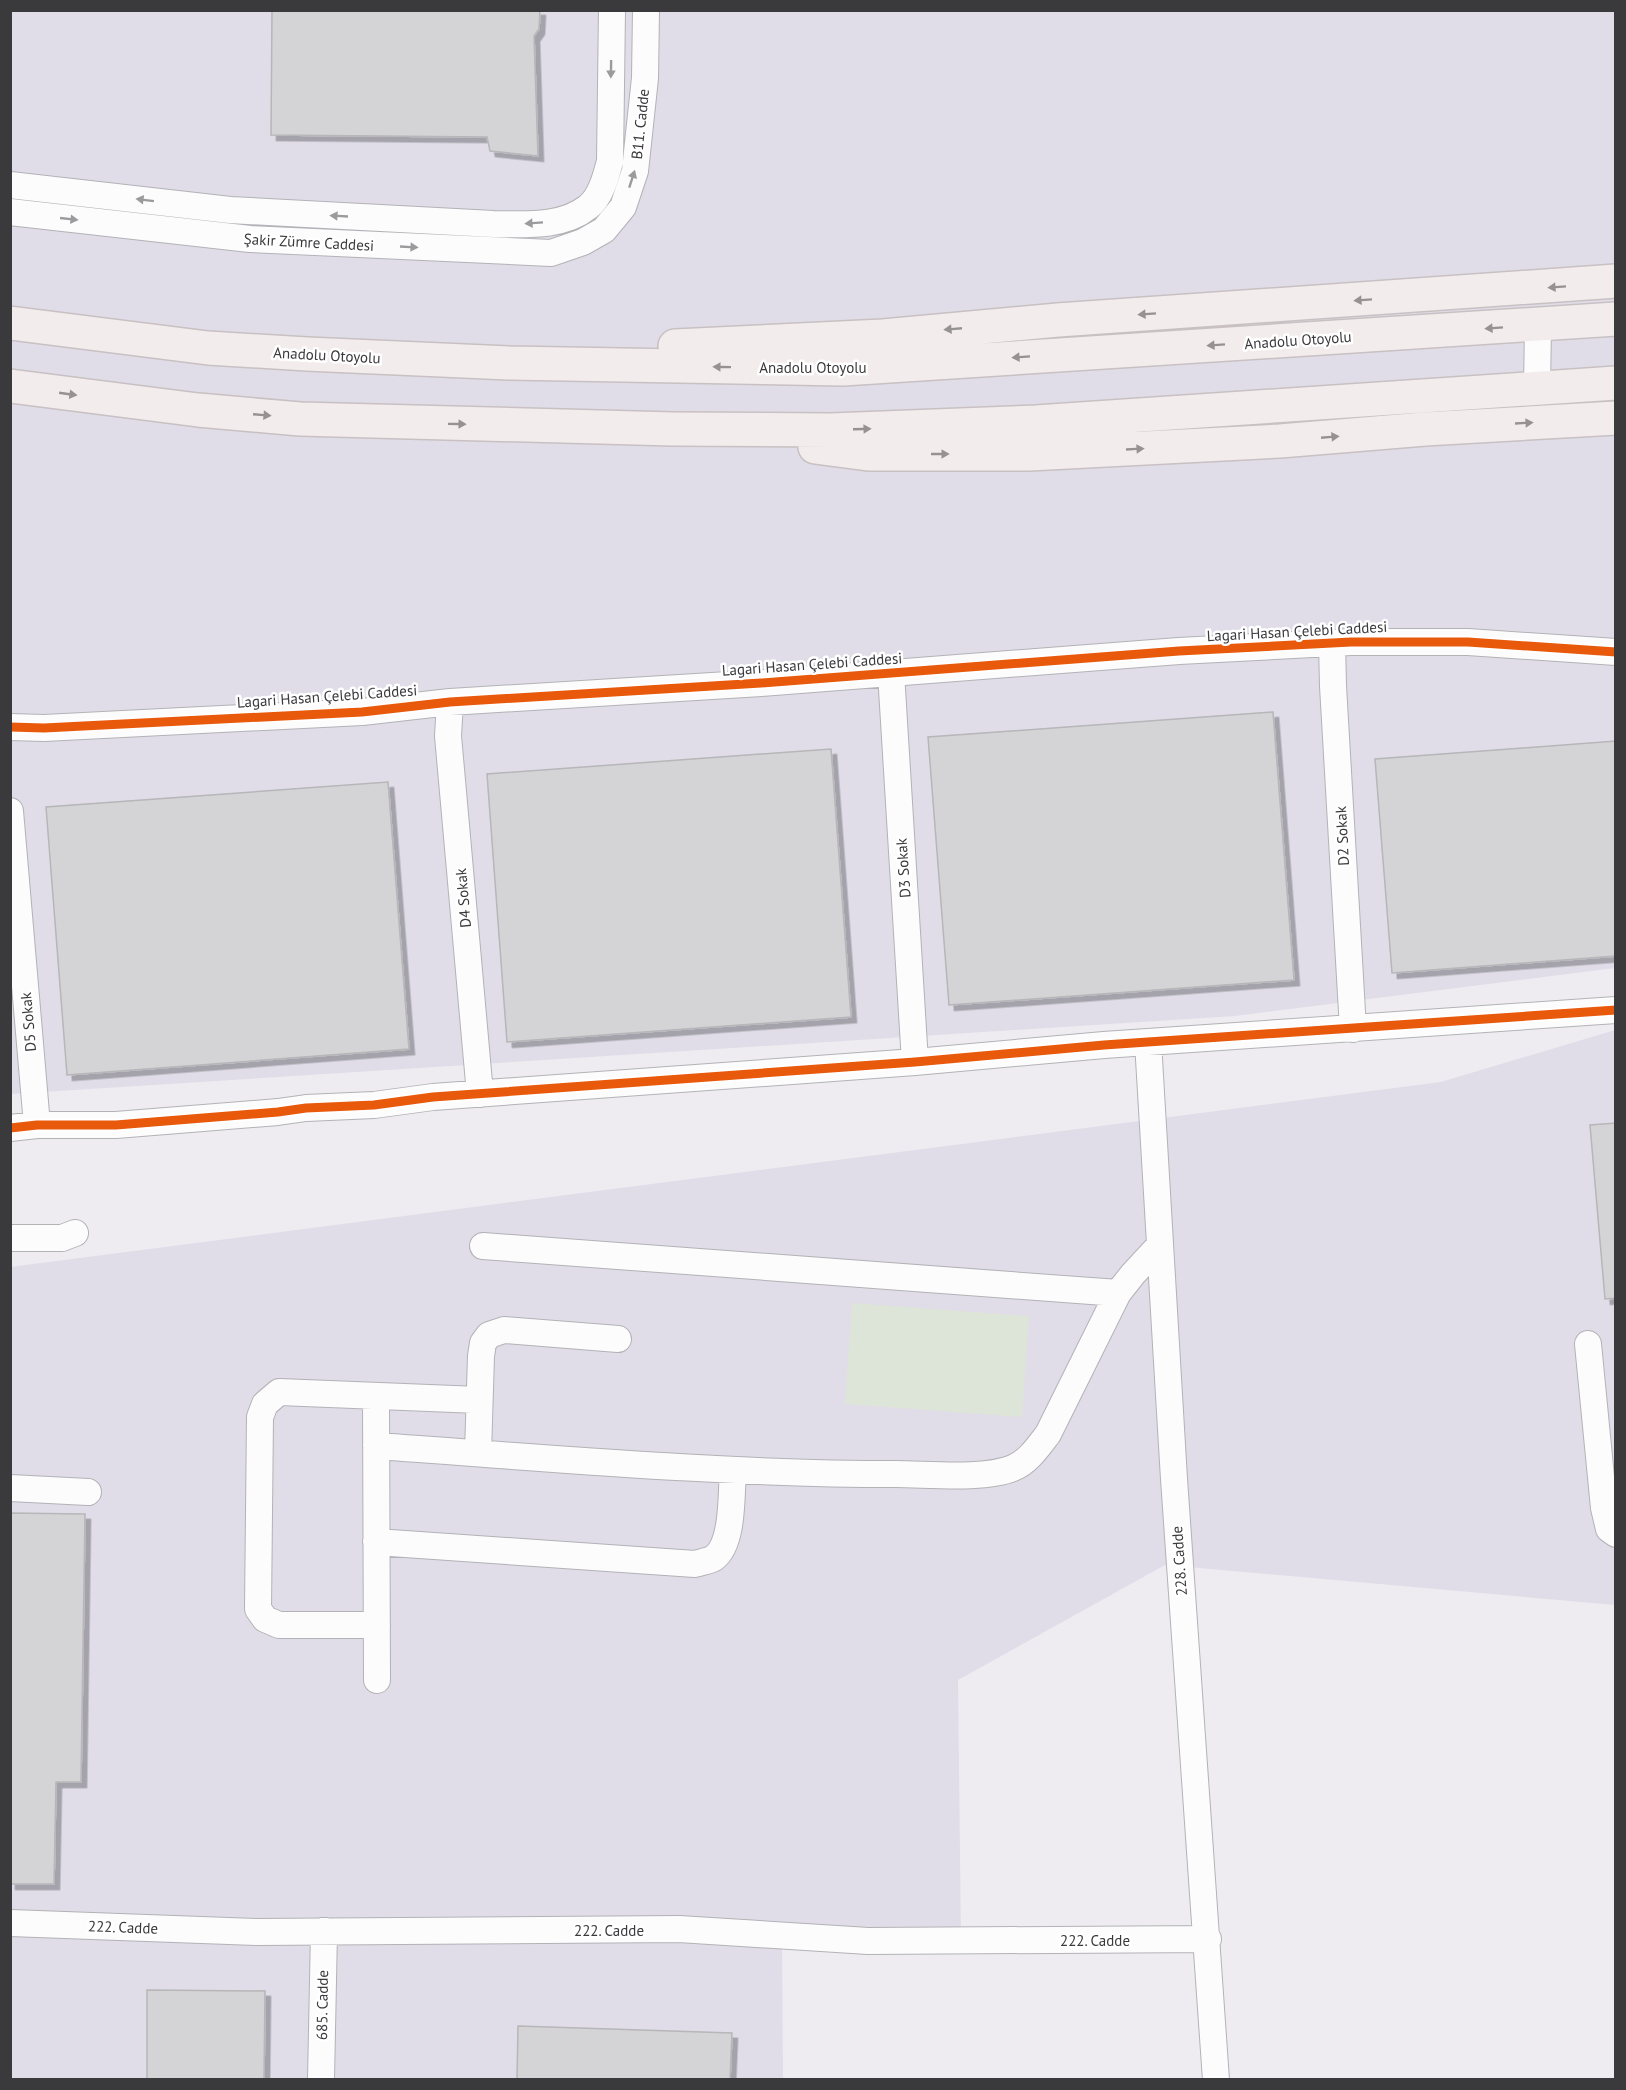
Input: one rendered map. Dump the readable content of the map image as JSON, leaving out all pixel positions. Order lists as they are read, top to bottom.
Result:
{
  "streets": {
    "highway": ["Anadolu Otoyolu"],
    "street": [
      "B11. Cadde",
      "Şakir Zümre Caddesi",
      "Lagari Hasan Çelebi Caddesi",
      "D2 Sokak",
      "D3 Sokak",
      "D4 Sokak",
      "D5 Sokak",
      "228. Cadde",
      "222. Cadde",
      "685. Cadde"
    ]
  },
  "crossings": [
    ["B11. Cadde", "Şakir Zümre Caddesi"],
    ["Lagari Hasan Çelebi Caddesi", "D2 Sokak"],
    ["Lagari Hasan Çelebi Caddesi", "D3 Sokak"],
    ["Lagari Hasan Çelebi Caddesi", "D4 Sokak"],
    ["228. Cadde", "222. Cadde"],
    ["222. Cadde", "685. Cadde"]
  ]
}
